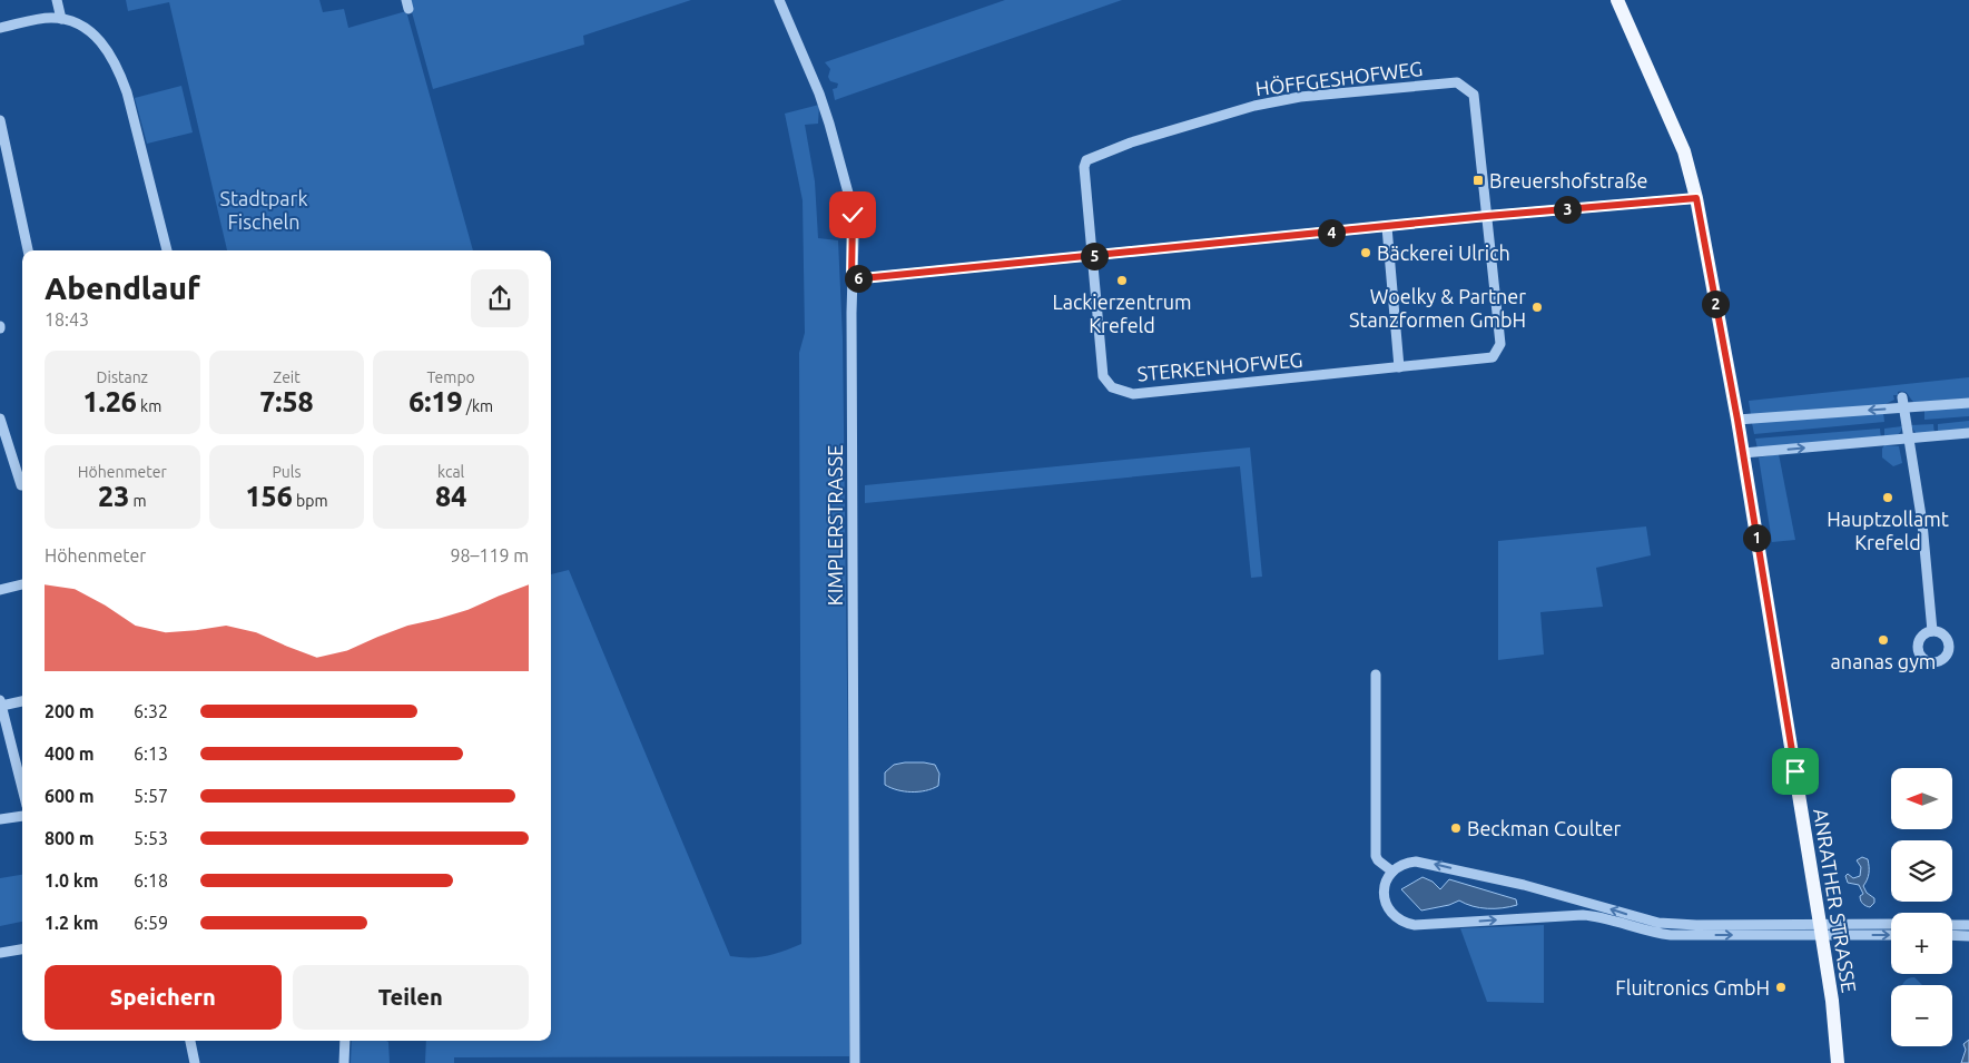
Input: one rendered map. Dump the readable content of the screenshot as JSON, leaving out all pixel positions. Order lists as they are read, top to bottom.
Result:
{
  "streets": {
    "main road": ["ANRATHER STRASSE"],
    "street": ["HÖFFGESHOFWEG", "STERKENHOFWEG", "KIMPLERSTRASSE"]
  },
  "crossings": [
    ["HÖFFGESHOFWEG", "STERKENHOFWEG"]
  ],
  "parks": ["Stadtpark Fischeln"],
  "places": {
    "transit": ["Breuershofstraße"],
    "other": [
      "Bäckerei Ulrich",
      "Lackierzentrum Krefeld",
      "Woelky & Partner Stanzformen GmbH",
      "Hauptzollamt Krefeld",
      "ananas gym",
      "Beckman Coulter",
      "Fluitronics GmbH"
    ]
  },
  "north": "left",
  "page": {
    "pins": [
      "3",
      "4",
      "5",
      "6",
      "2",
      "1"
    ],
    "heading": ["Abendlauf", "18:43"],
    "stats": [
      ["Distanz", "1.26 km"],
      ["Zeit", "7:58"],
      ["Tempo", "6:19 /km"],
      ["Höhenmeter", "23 m"],
      ["Puls", "156 bpm"],
      ["kcal", "84"]
    ],
    "chart": ["Höhenmeter", "98–119 m"],
    "list": [
      {
        "name": "200 m",
        "note": "6:32"
      },
      {
        "name": "400 m",
        "note": "6:13"
      },
      {
        "name": "600 m",
        "note": "5:57"
      },
      {
        "name": "800 m",
        "note": "5:53"
      },
      {
        "name": "1.0 km",
        "note": "6:18"
      },
      {
        "name": "1.2 km",
        "note": "6:59"
      }
    ],
    "map_buttons": ["+", "−"],
    "buttons": ["Speichern", "Teilen"]
  }
}
